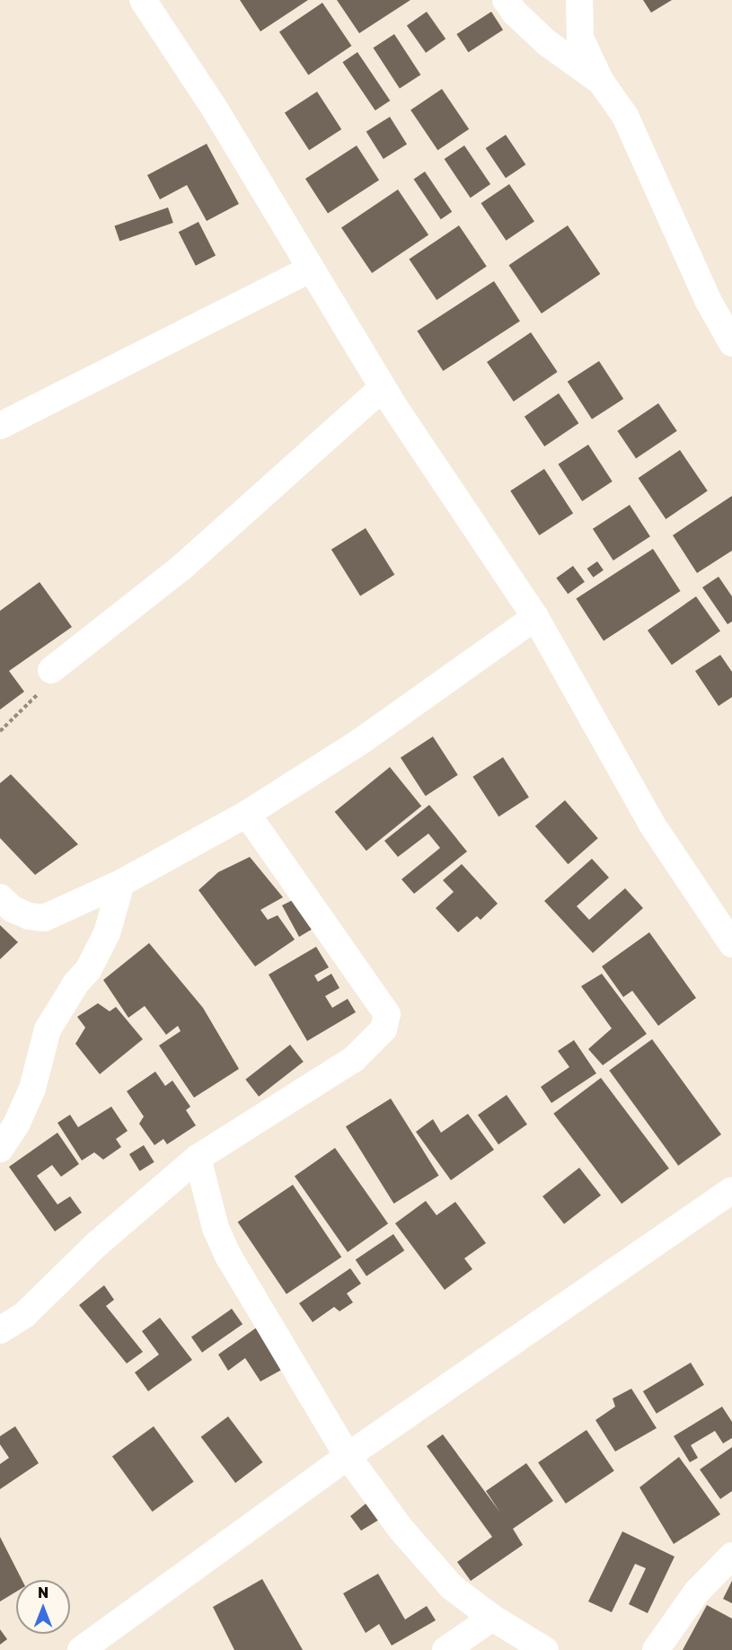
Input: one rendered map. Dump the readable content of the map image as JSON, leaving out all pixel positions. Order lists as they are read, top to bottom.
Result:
{
  "north": "top"
}
